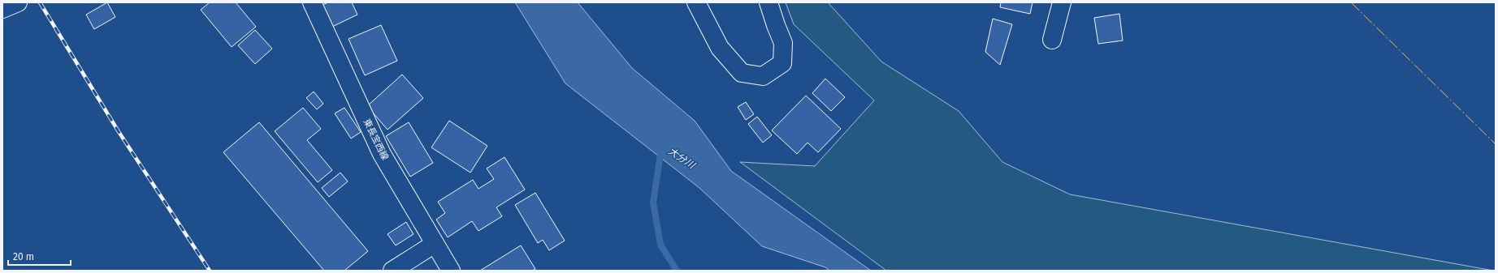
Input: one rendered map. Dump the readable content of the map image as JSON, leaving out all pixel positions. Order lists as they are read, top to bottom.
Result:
{
  "streets": {
    "main road": ["東長宝西線"]
  },
  "water": ["大分川"],
  "scale_bar": "20 m"
}
